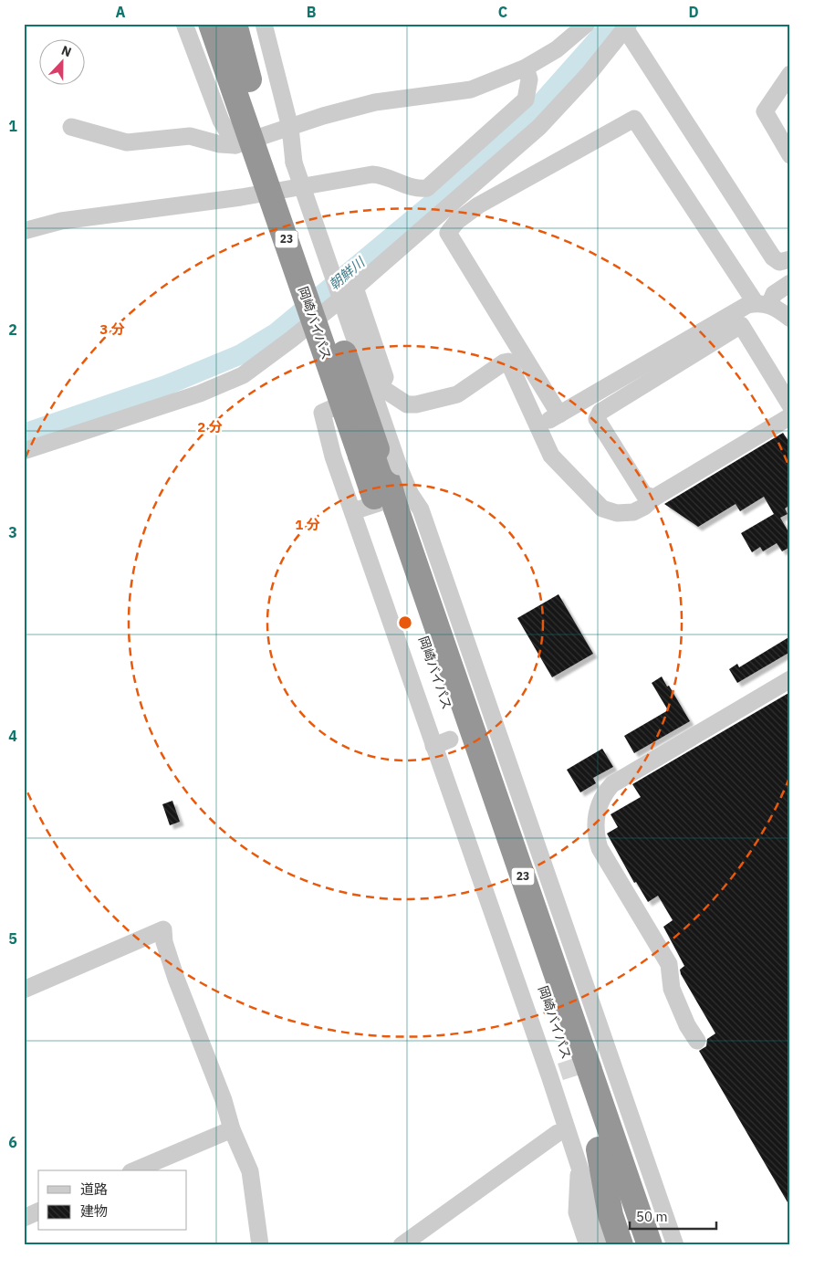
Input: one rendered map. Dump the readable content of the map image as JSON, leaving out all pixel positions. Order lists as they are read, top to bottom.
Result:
{
  "streets": {
    "highway": ["23", "岡崎バイパス"]
  },
  "crossings": [
    ["23", "岡崎バイパス"]
  ],
  "water": ["朝鮮川"],
  "legend": ["道路", "建物"],
  "scale_bar": "50 m",
  "north": "top",
  "grid": {
    "columns": [
      "A",
      "B",
      "C",
      "D"
    ],
    "rows": [
      "1",
      "2",
      "3",
      "4",
      "5",
      "6"
    ]
  },
  "rings": ["3 分", "2 分", "1 分"]
}
